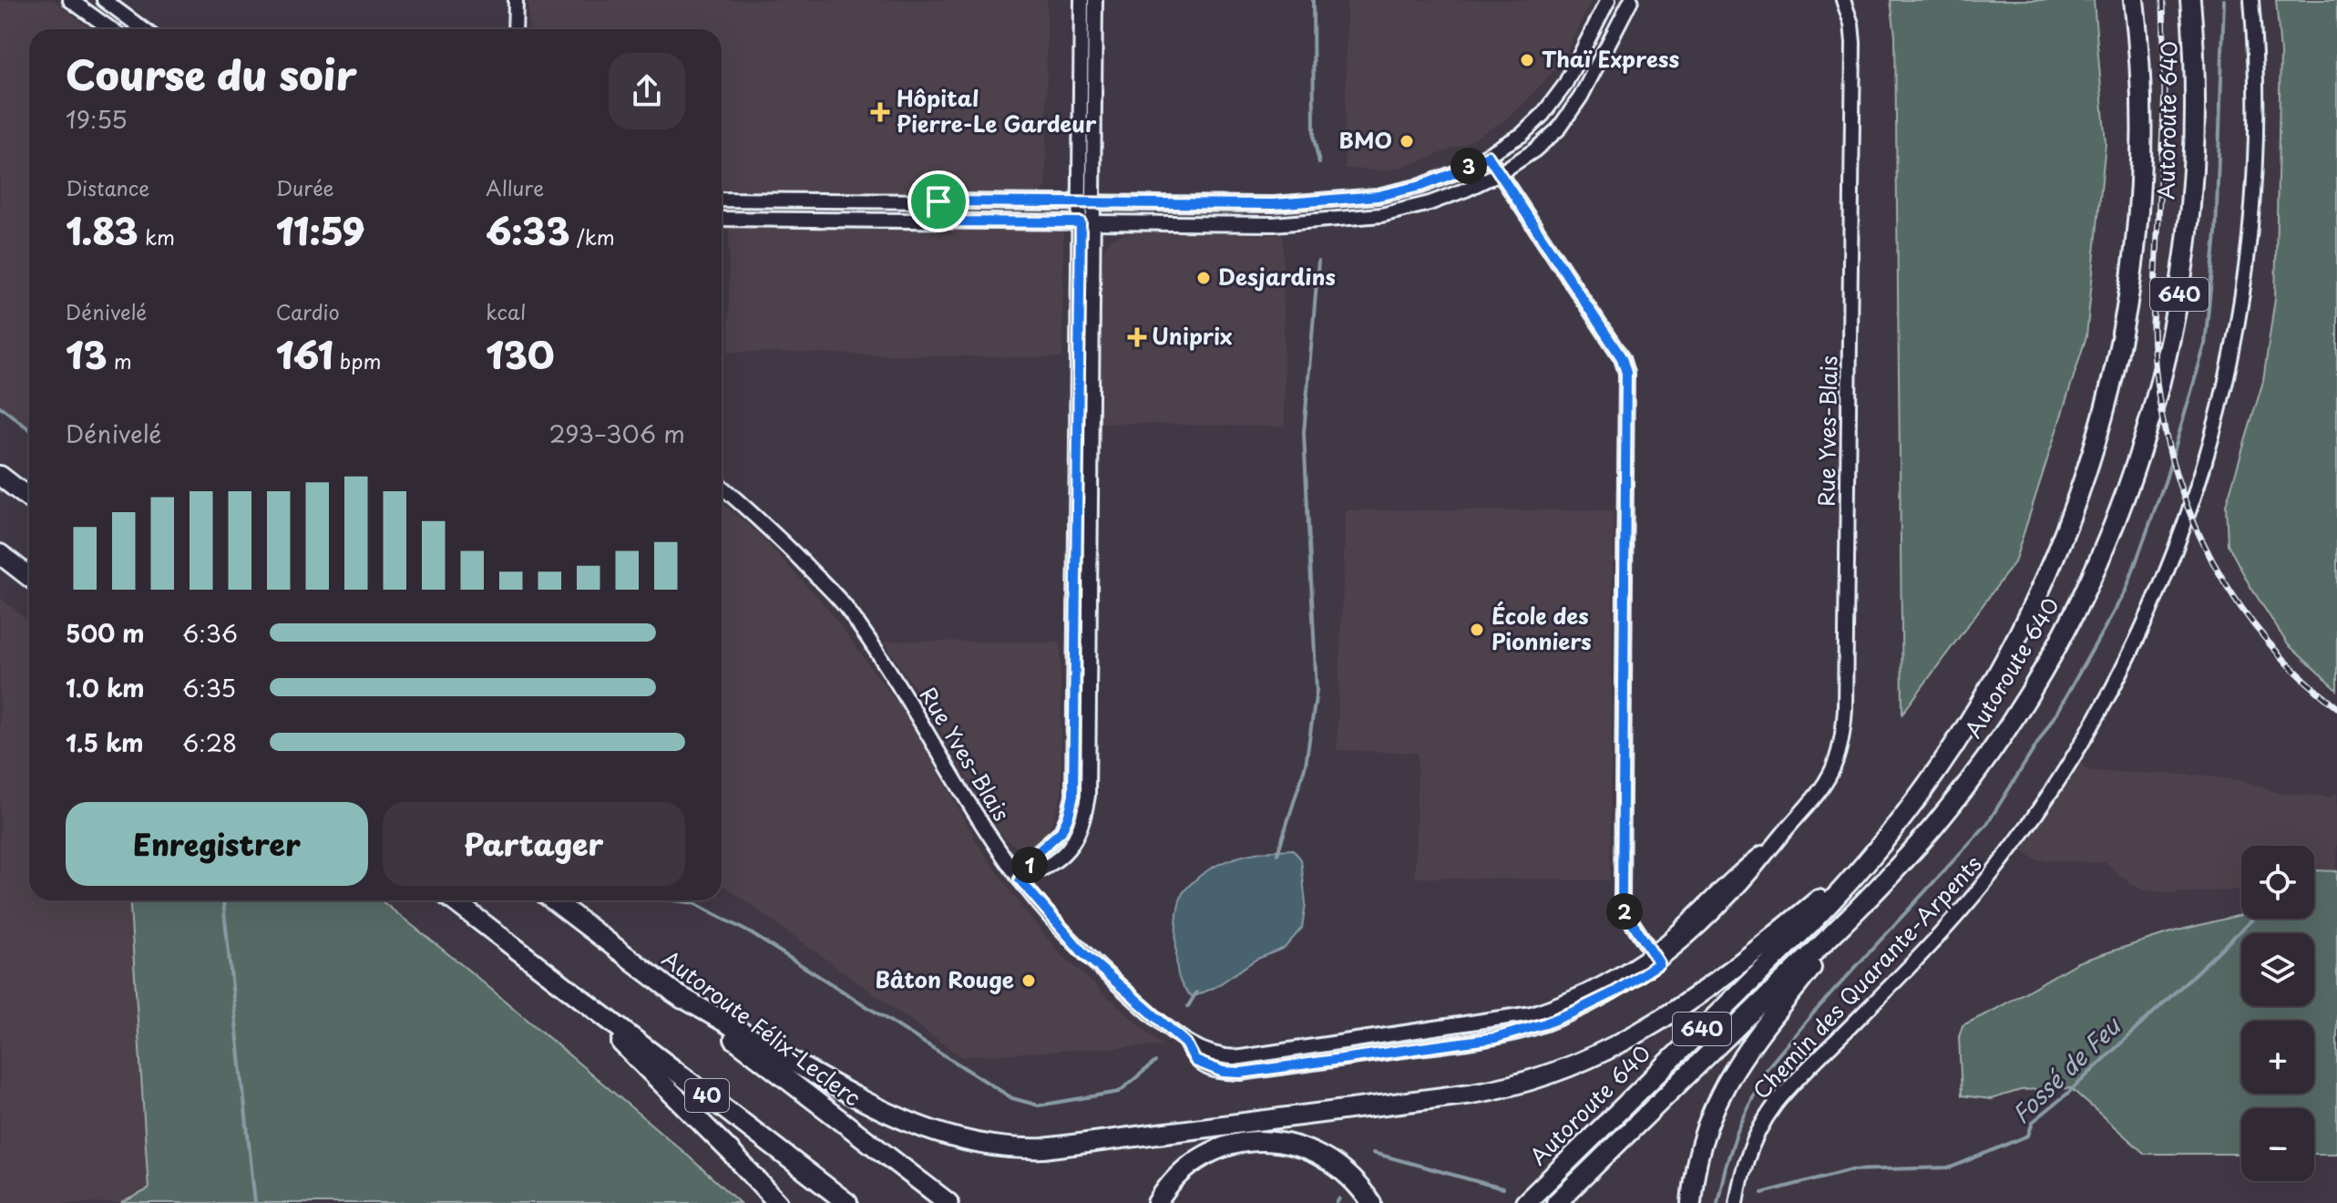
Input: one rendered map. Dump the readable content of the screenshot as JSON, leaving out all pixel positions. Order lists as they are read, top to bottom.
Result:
{
  "streets": {
    "highway": [
      "Autoroute 640",
      "640",
      "Autoroute Félix-Leclerc",
      "40"
    ],
    "street": ["Rue Yves-Blais", "Chemin des Quarante-Arpents"]
  },
  "water": ["Fossé de Feu"],
  "places": {
    "other": [
      "Thaï Express",
      "BMO",
      "Desjardins",
      "École des Pionniers",
      "Bâton Rouge"
    ],
    "health": ["Hôpital Pierre-Le Gardeur", "Uniprix"]
  },
  "page": {
    "heading": ["Course du soir", "19:55"],
    "pins": ["3", "1", "2"],
    "stats": [
      ["Distance", "1.83 km"],
      ["Durée", "11:59"],
      ["Allure", "6:33 /km"],
      ["Dénivelé", "13 m"],
      ["Cardio", "161 bpm"],
      ["kcal", "130"]
    ],
    "chart": ["Dénivelé", "293–306 m"],
    "list": [
      {
        "name": "500 m",
        "note": "6:36"
      },
      {
        "name": "1.0 km",
        "note": "6:35"
      },
      {
        "name": "1.5 km",
        "note": "6:28"
      }
    ],
    "buttons": ["Enregistrer", "Partager"],
    "map_buttons": ["+", "−"]
  }
}
